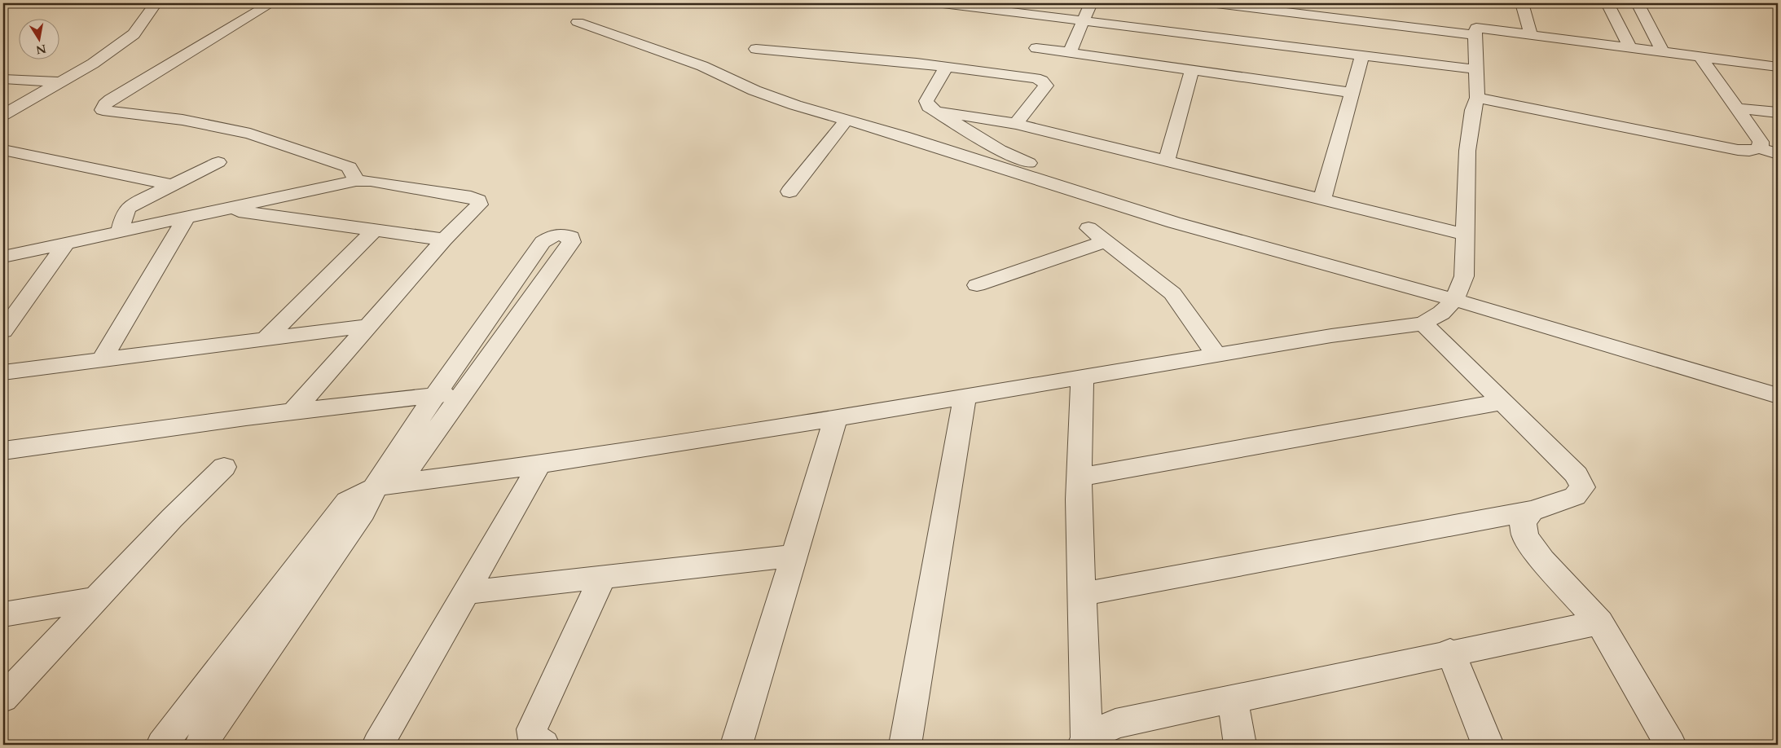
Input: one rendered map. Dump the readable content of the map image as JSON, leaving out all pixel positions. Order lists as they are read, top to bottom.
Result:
{
  "north": "bottom"
}
